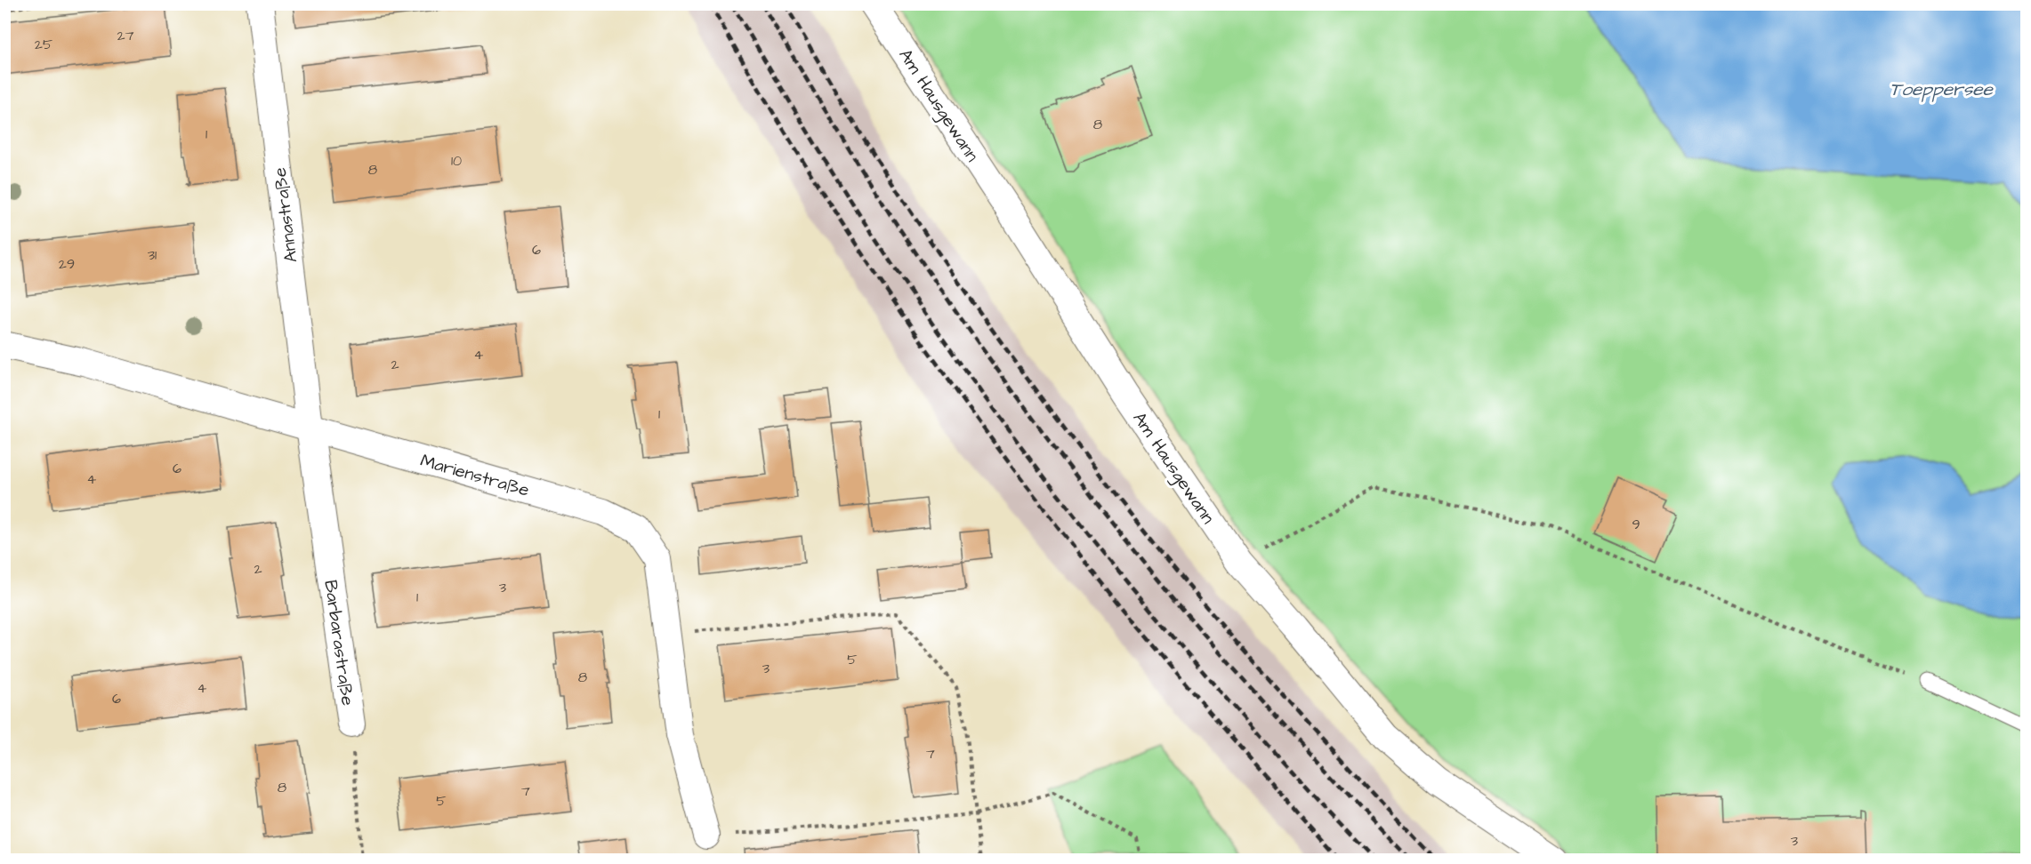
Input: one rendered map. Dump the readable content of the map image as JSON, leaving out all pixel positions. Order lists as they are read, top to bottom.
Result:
{
  "streets": {
    "street": [
      "Am Hausgewann",
      "Annastraße",
      "Marienstraße",
      "Barbarastraße"
    ]
  },
  "crossings": [
    ["Annastraße", "Marienstraße"],
    ["Annastraße", "Barbarastraße"],
    ["Marienstraße", "Barbarastraße"]
  ],
  "water": ["Toeppersee"],
  "house_numbers": [
    "27",
    "25",
    "8",
    "1",
    "10",
    "8",
    "6",
    "31",
    "29",
    "4",
    "2",
    "1",
    "6",
    "4",
    "9",
    "2",
    "3",
    "1",
    "5",
    "3",
    "8",
    "4",
    "6",
    "7",
    "8",
    "7",
    "5",
    "3"
  ]
}
